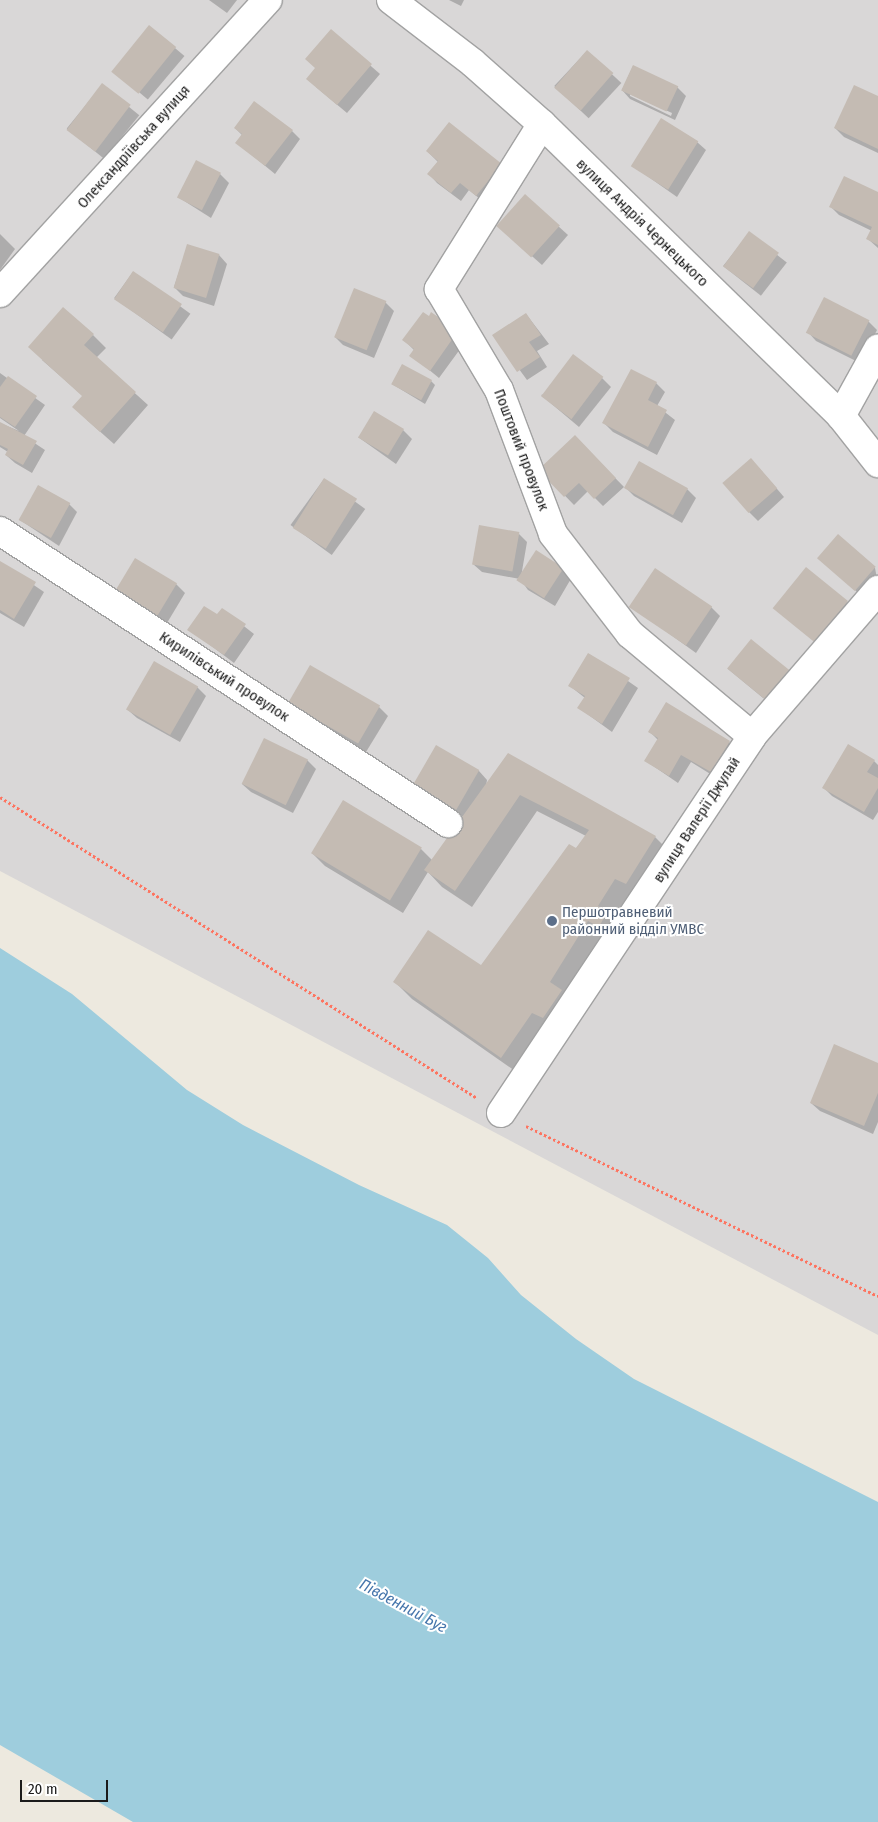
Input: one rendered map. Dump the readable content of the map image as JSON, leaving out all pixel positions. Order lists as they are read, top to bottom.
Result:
{
  "streets": {
    "street": [
      "Олександріївська вулиця",
      "вулиця Андрія Чернецького",
      "Поштовий провулок",
      "Кирилівський провулок",
      "вулиця Валерії Джулай"
    ]
  },
  "crossings": [
    ["вулиця Андрія Чернецького", "Поштовий провулок"],
    ["Поштовий провулок", "вулиця Валерії Джулай"]
  ],
  "water": ["Південний Буг"],
  "places": ["Першотравневий районний відділ УМВС"],
  "scale_bar": "20 m"
}
